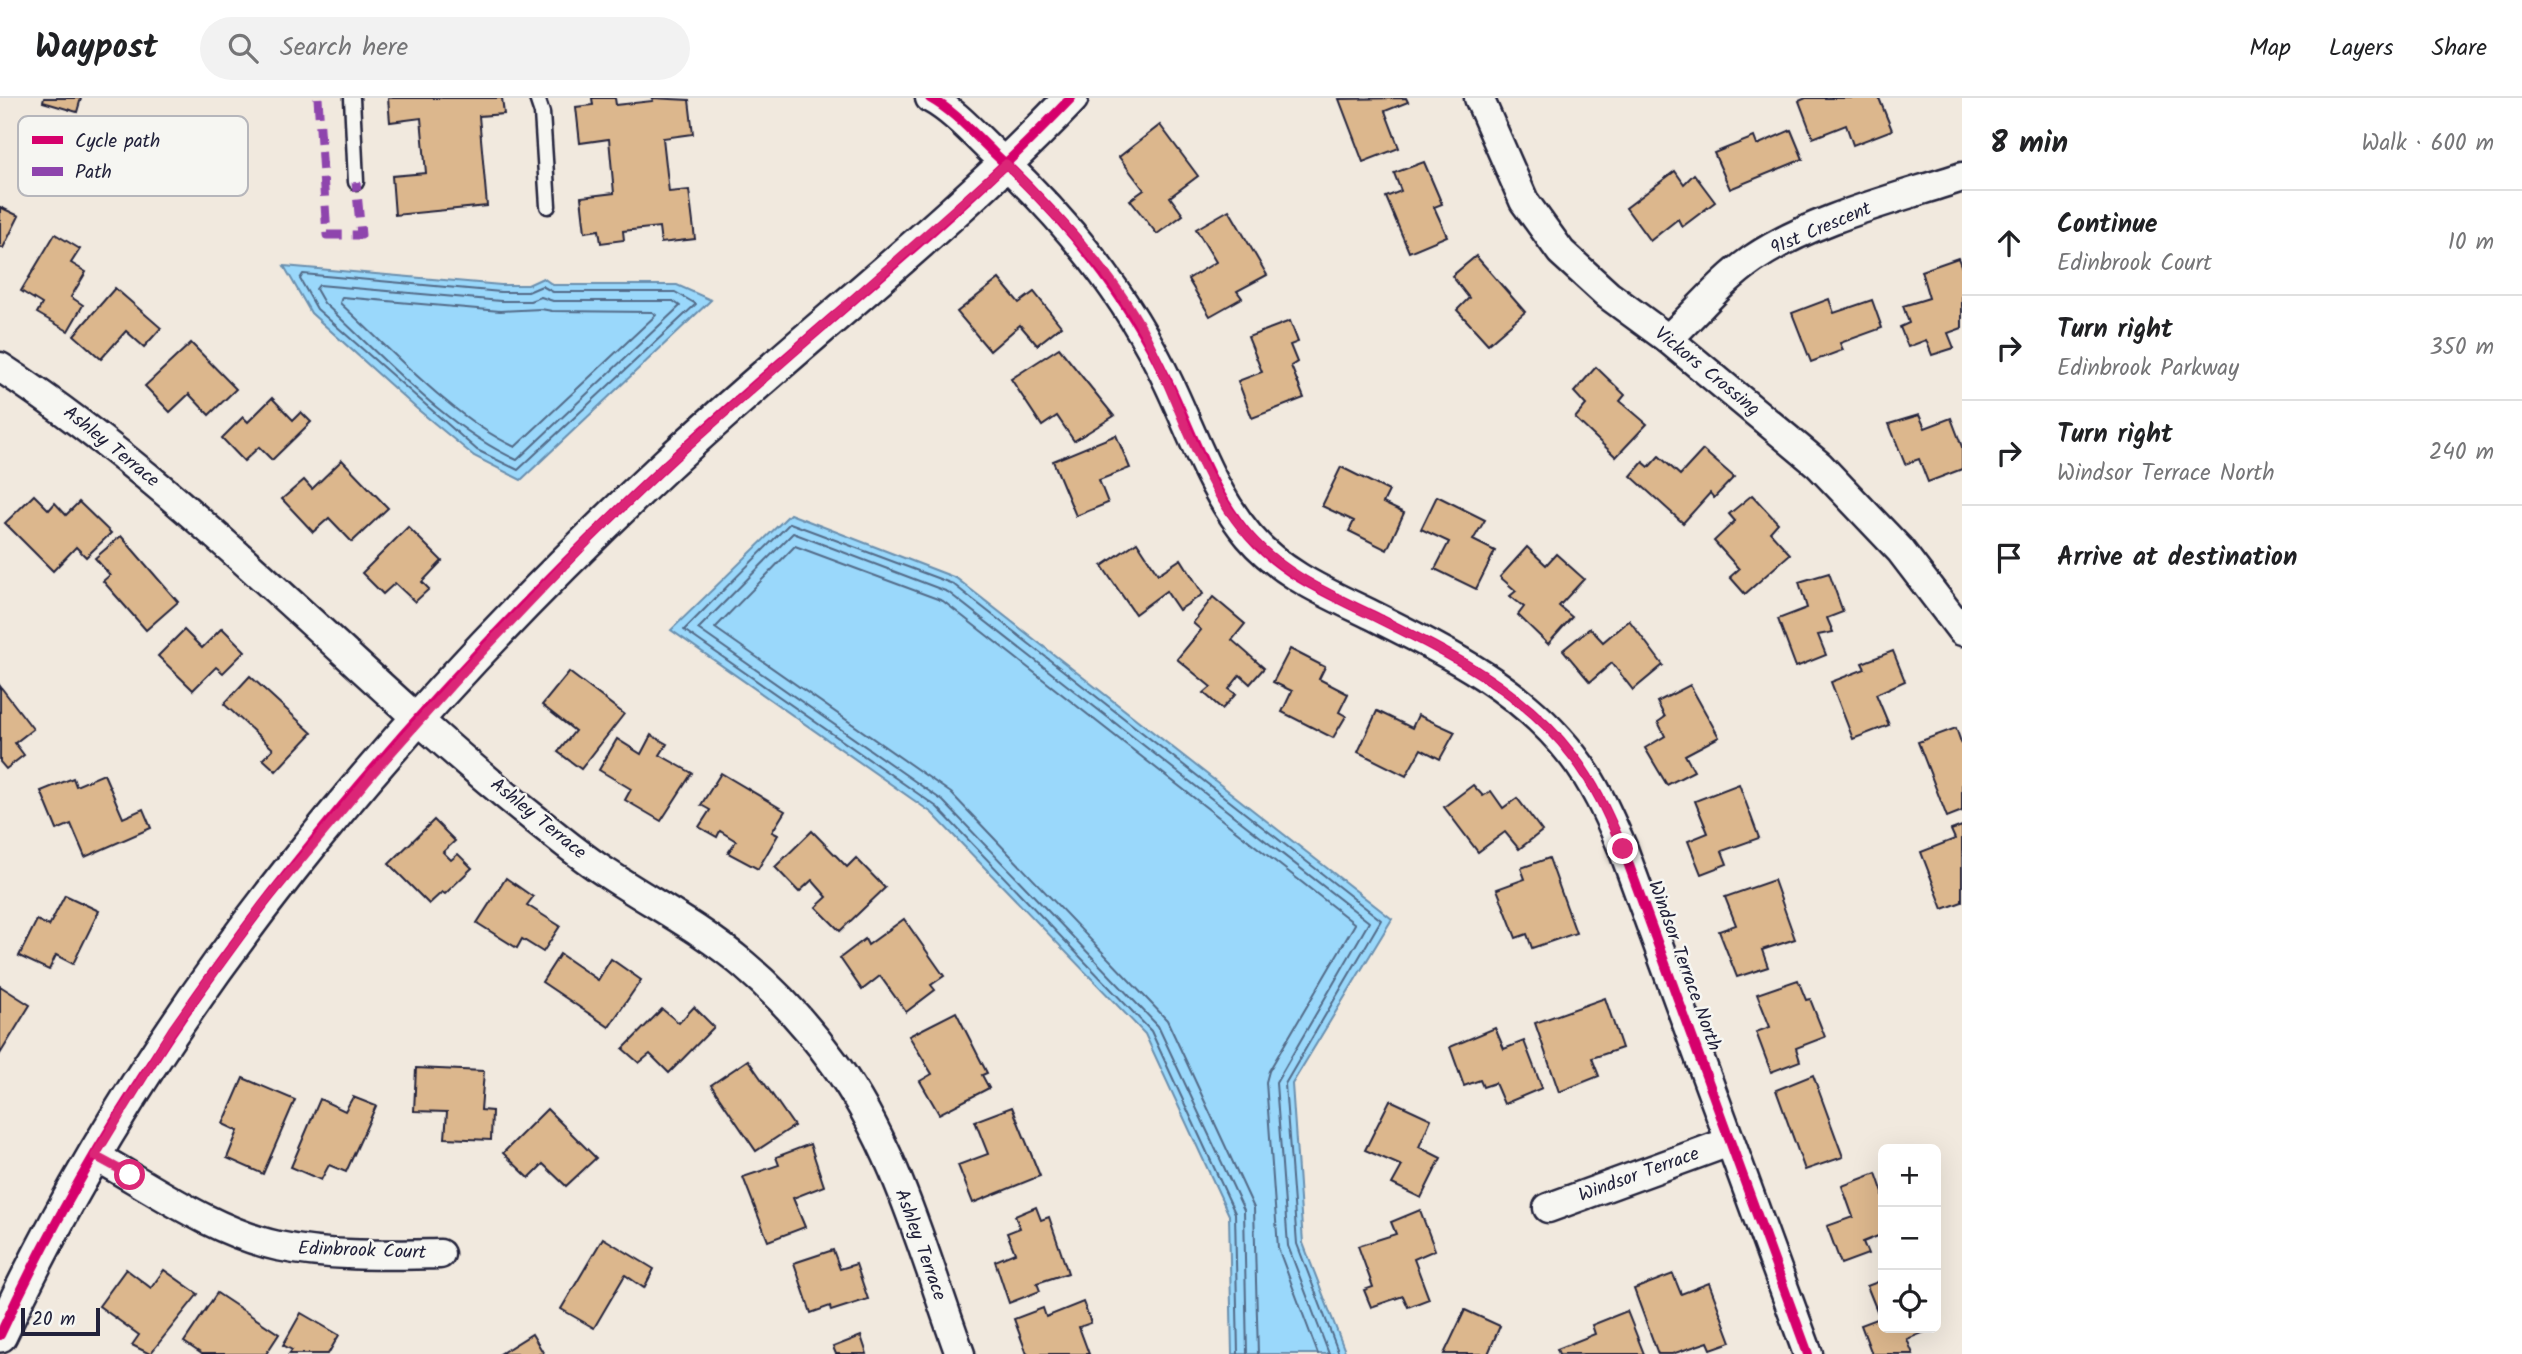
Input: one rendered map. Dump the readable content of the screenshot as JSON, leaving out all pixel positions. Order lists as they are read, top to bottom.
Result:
{
  "streets": {
    "street": [
      "91st Crescent",
      "Vickors Crossing",
      "Ashley Terrace",
      "Windsor Terrace North",
      "Windsor Terrace",
      "Edinbrook Court"
    ]
  },
  "crossings": [
    ["91st Crescent", "Vickors Crossing"],
    ["Windsor Terrace North", "Windsor Terrace"]
  ],
  "legend": ["Cycle path", "Path"],
  "scale_bar": "20 m",
  "page": {
    "header": "Waypost",
    "search": "Search here",
    "nav": ["Map", "Layers", "Share"],
    "heading": ["8 min", "Walk · 600 m"],
    "list": [
      ["Continue", "Edinbrook Court", "10 m"],
      ["Turn right", "Edinbrook Parkway", "350 m"],
      ["Turn right", "Windsor Terrace North", "240 m"],
      "Arrive at destination"
    ],
    "map_buttons": ["+", "−"],
    "scale": "20 m"
  }
}
